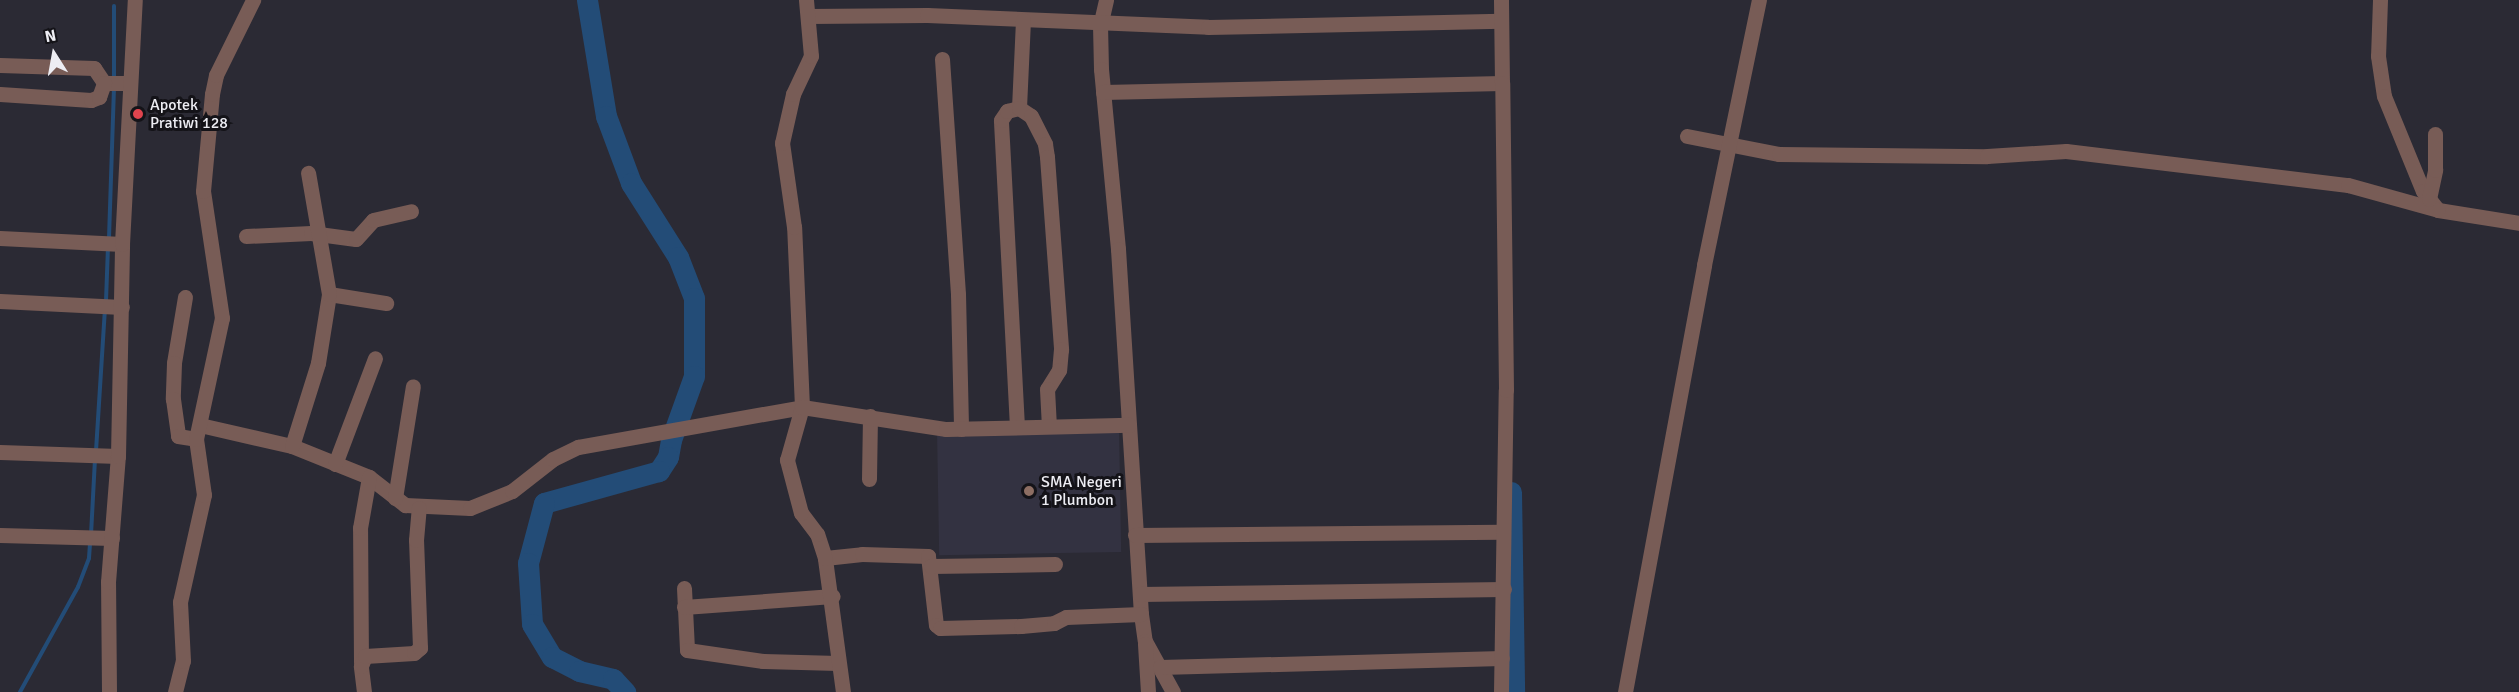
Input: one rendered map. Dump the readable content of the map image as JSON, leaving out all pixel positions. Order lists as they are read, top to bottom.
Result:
{
  "places": ["Apotek Pratiwi 128", "SMA Negeri 1 Plumbon"],
  "north": "top"
}
